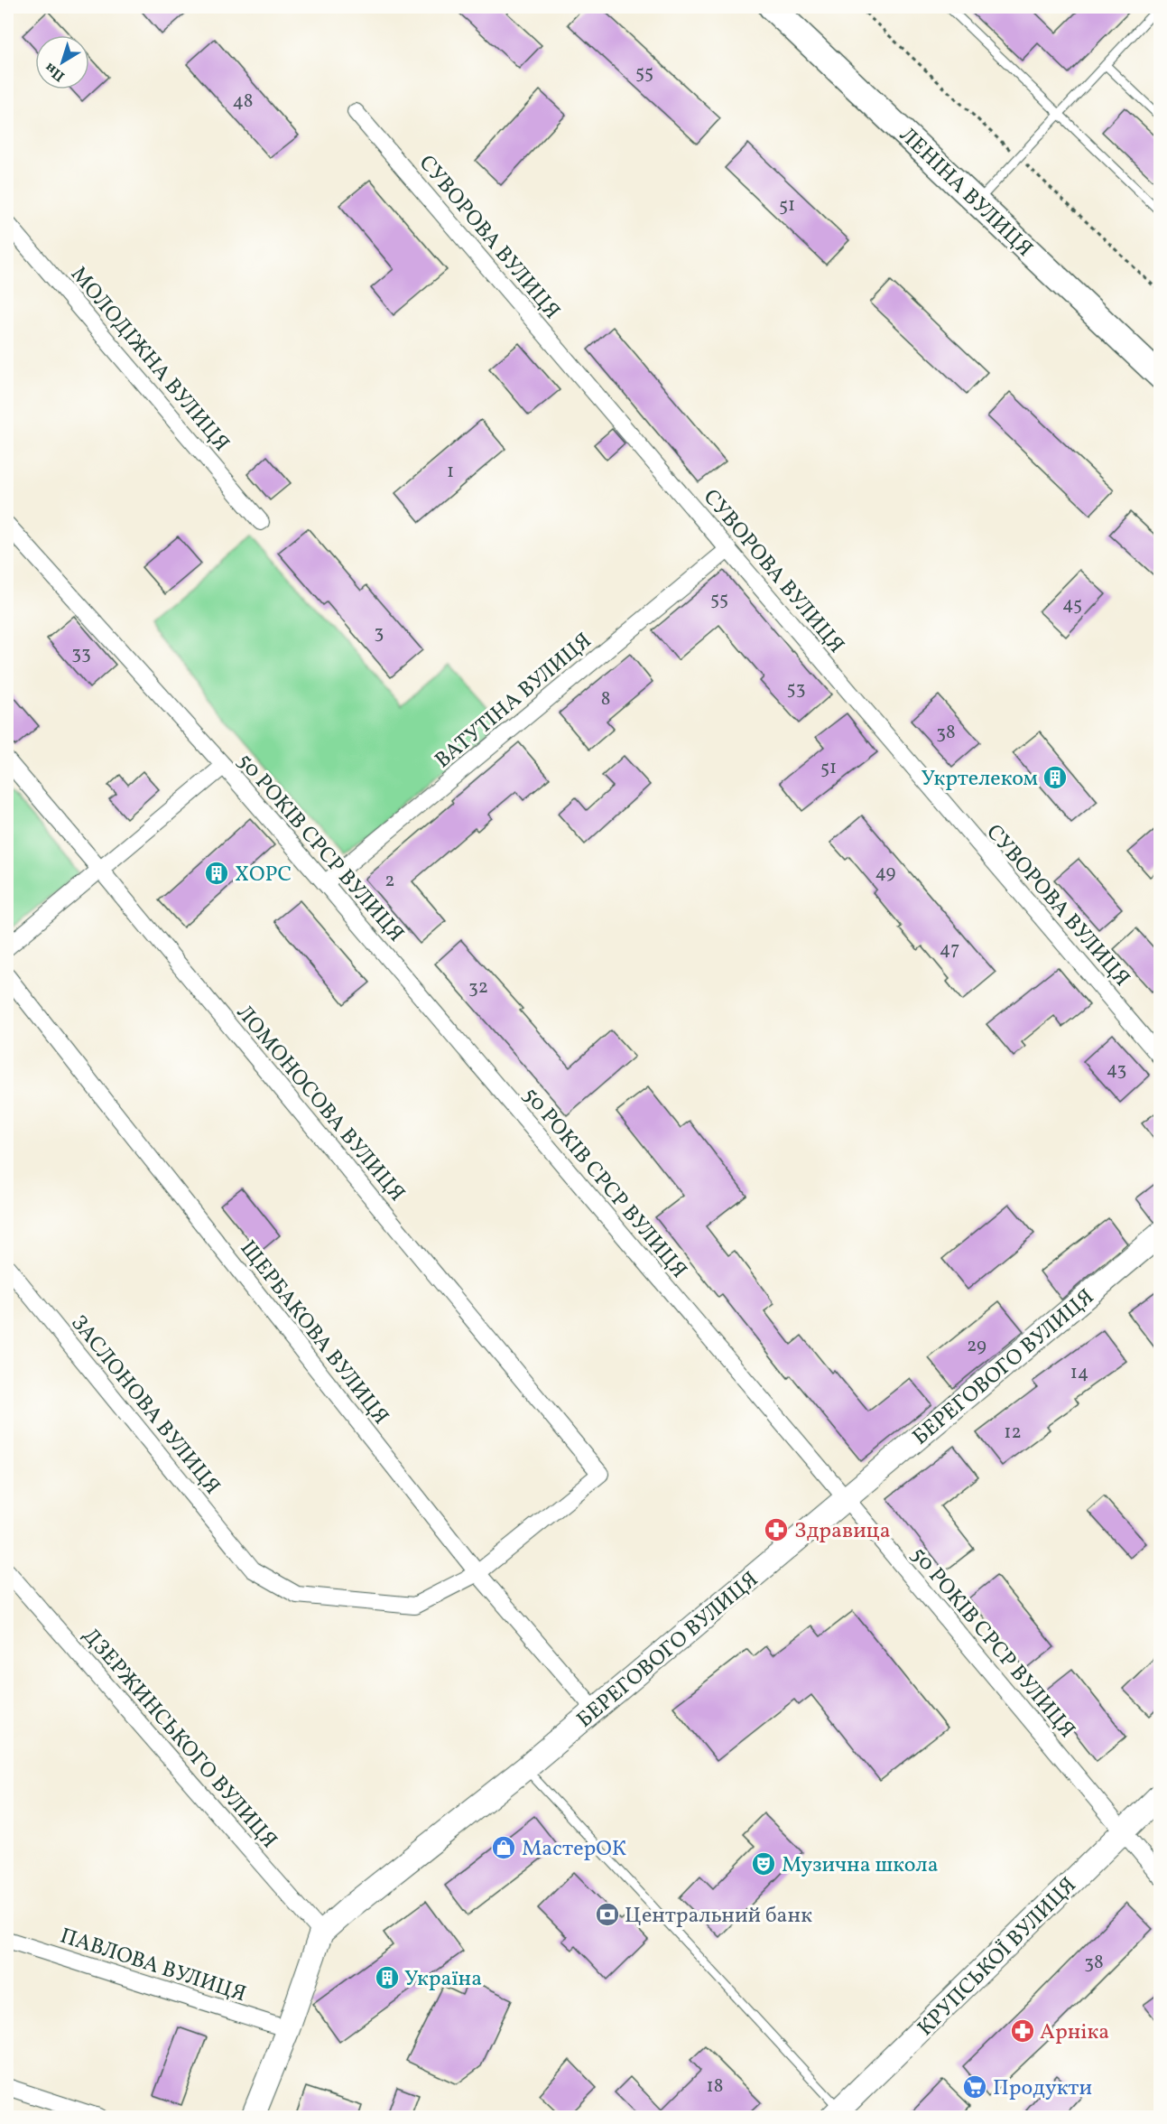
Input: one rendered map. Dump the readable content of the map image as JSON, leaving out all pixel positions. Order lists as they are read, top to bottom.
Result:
{
  "streets": {
    "main road": ["ЛЕНІНА ВУЛИЦЯ"],
    "street": [
      "СУВОРОВА ВУЛИЦЯ",
      "МОЛОДІЖНА ВУЛИЦЯ",
      "ВАТУТІНА ВУЛИЦЯ",
      "50 РОКІВ СРСР ВУЛИЦЯ",
      "ЛОМОНОСОВА ВУЛИЦЯ",
      "ЩЕРБАКОВА ВУЛИЦЯ",
      "БЕРЕГОВОГО ВУЛИЦЯ",
      "ЗАСЛОНОВА ВУЛИЦЯ",
      "ДЗЕРЖИНСЬКОГО ВУЛИЦЯ",
      "КРУПСЬКОЇ ВУЛИЦЯ",
      "ПАВЛОВА ВУЛИЦЯ"
    ]
  },
  "crossings": [
    ["СУВОРОВА ВУЛИЦЯ", "ВАТУТІНА ВУЛИЦЯ"],
    ["ВАТУТІНА ВУЛИЦЯ", "50 РОКІВ СРСР ВУЛИЦЯ"],
    ["50 РОКІВ СРСР ВУЛИЦЯ", "БЕРЕГОВОГО ВУЛИЦЯ"],
    ["50 РОКІВ СРСР ВУЛИЦЯ", "КРУПСЬКОЇ ВУЛИЦЯ"],
    ["ЛОМОНОСОВА ВУЛИЦЯ", "ЩЕРБАКОВА ВУЛИЦЯ"],
    ["ЛОМОНОСОВА ВУЛИЦЯ", "ЗАСЛОНОВА ВУЛИЦЯ"],
    ["ЩЕРБАКОВА ВУЛИЦЯ", "БЕРЕГОВОГО ВУЛИЦЯ"],
    ["ЩЕРБАКОВА ВУЛИЦЯ", "ЗАСЛОНОВА ВУЛИЦЯ"],
    ["БЕРЕГОВОГО ВУЛИЦЯ", "ДЗЕРЖИНСЬКОГО ВУЛИЦЯ"],
    ["БЕРЕГОВОГО ВУЛИЦЯ", "ПАВЛОВА ВУЛИЦЯ"]
  ],
  "places": {
    "building": ["Укртелеком", "ХОРС", "Україна"],
    "pharmacy": ["Здравица", "Арніка"],
    "shop": ["МастерОК"],
    "theatre": ["Музична школа"],
    "bank": ["Центральний банк"],
    "supermarket": ["Продукти"]
  },
  "house_numbers": [
    "55",
    "48",
    "51",
    "1",
    "55",
    "45",
    "3",
    "33",
    "53",
    "8",
    "38",
    "51",
    "49",
    "2",
    "47",
    "32",
    "43",
    "29",
    "14",
    "12",
    "38",
    "18"
  ],
  "north": "bottom left"
}
